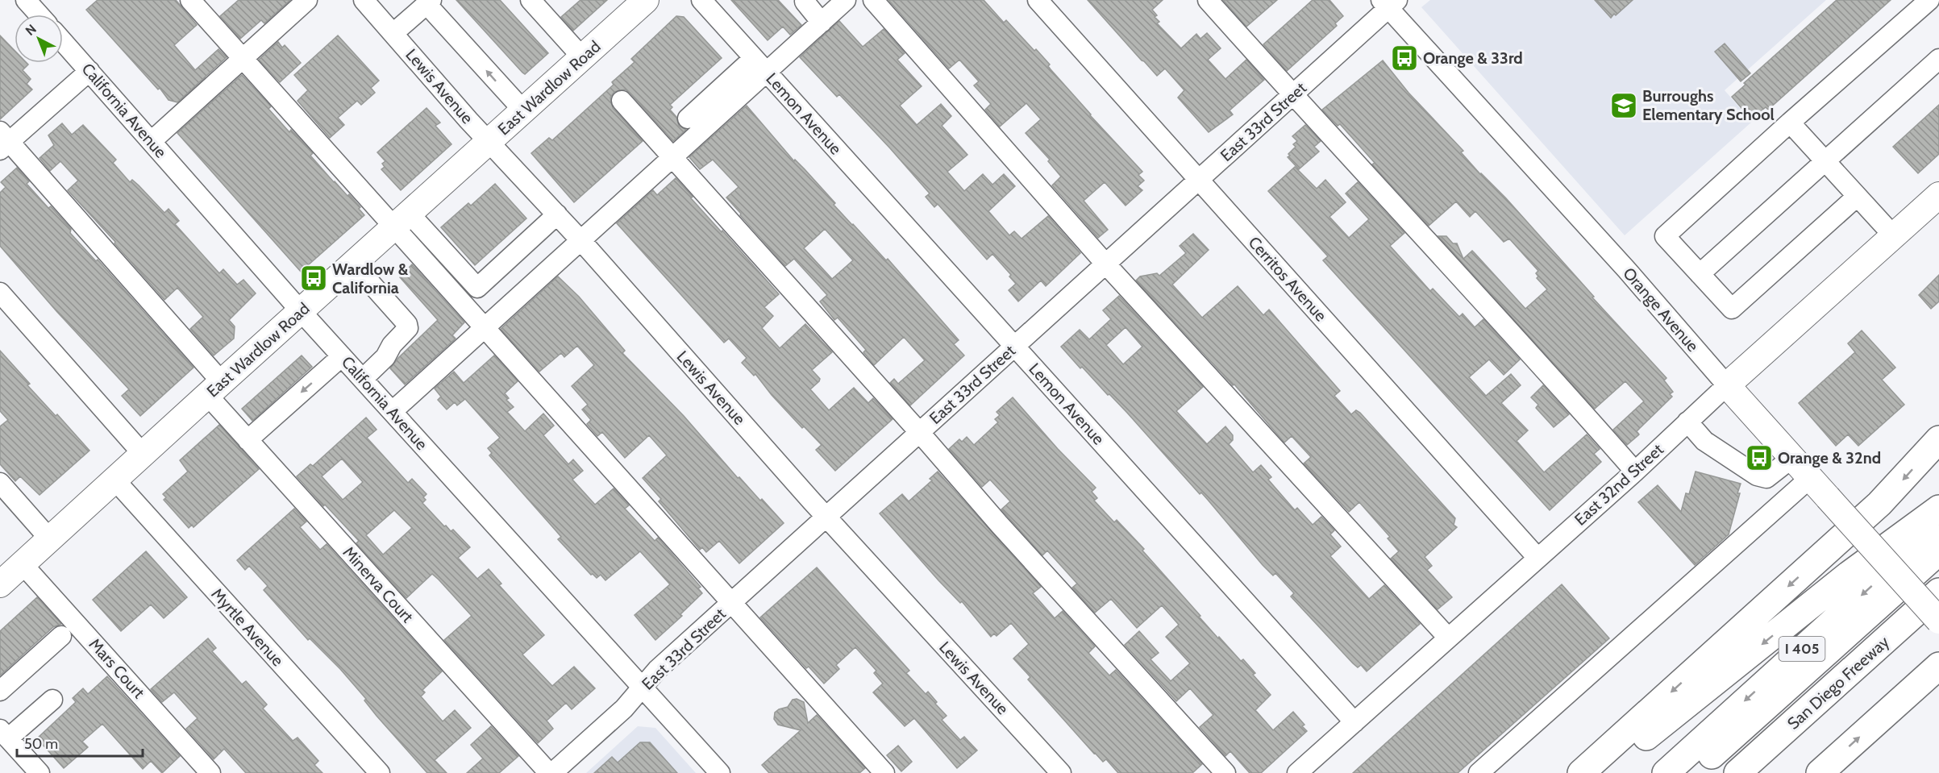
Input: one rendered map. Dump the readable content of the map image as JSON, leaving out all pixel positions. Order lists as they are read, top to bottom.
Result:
{
  "streets": {
    "highway": ["I 405", "San Diego Freeway"],
    "main road": ["East Wardlow Road", "Orange Avenue", "East 32nd Street"],
    "street": [
      "Lewis Avenue",
      "California Avenue",
      "Lemon Avenue",
      "East 33rd Street",
      "Cerritos Avenue",
      "Minerva Court",
      "Myrtle Avenue",
      "Mars Court"
    ]
  },
  "crossings": [
    ["Lewis Avenue", "East Wardlow Road"],
    ["Lewis Avenue", "East 33rd Street"],
    ["East Wardlow Road", "California Avenue"],
    ["East Wardlow Road", "Minerva Court"],
    ["East Wardlow Road", "Myrtle Avenue"],
    ["East Wardlow Road", "Mars Court"],
    ["California Avenue", "East 33rd Street"],
    ["Lemon Avenue", "East 33rd Street"],
    ["Lemon Avenue", "East 32nd Street"],
    ["East 33rd Street", "Cerritos Avenue"],
    ["East 33rd Street", "Orange Avenue"],
    ["East 33rd Street", "Minerva Court"],
    ["Cerritos Avenue", "East 32nd Street"],
    ["Orange Avenue", "East 32nd Street"]
  ],
  "places": {
    "bus stop": ["Orange & 33rd", "Wardlow & California", "Orange & 32nd"],
    "school or university": ["Burroughs Elementary School"]
  },
  "scale_bar": "50 m",
  "north": "top left"
}
